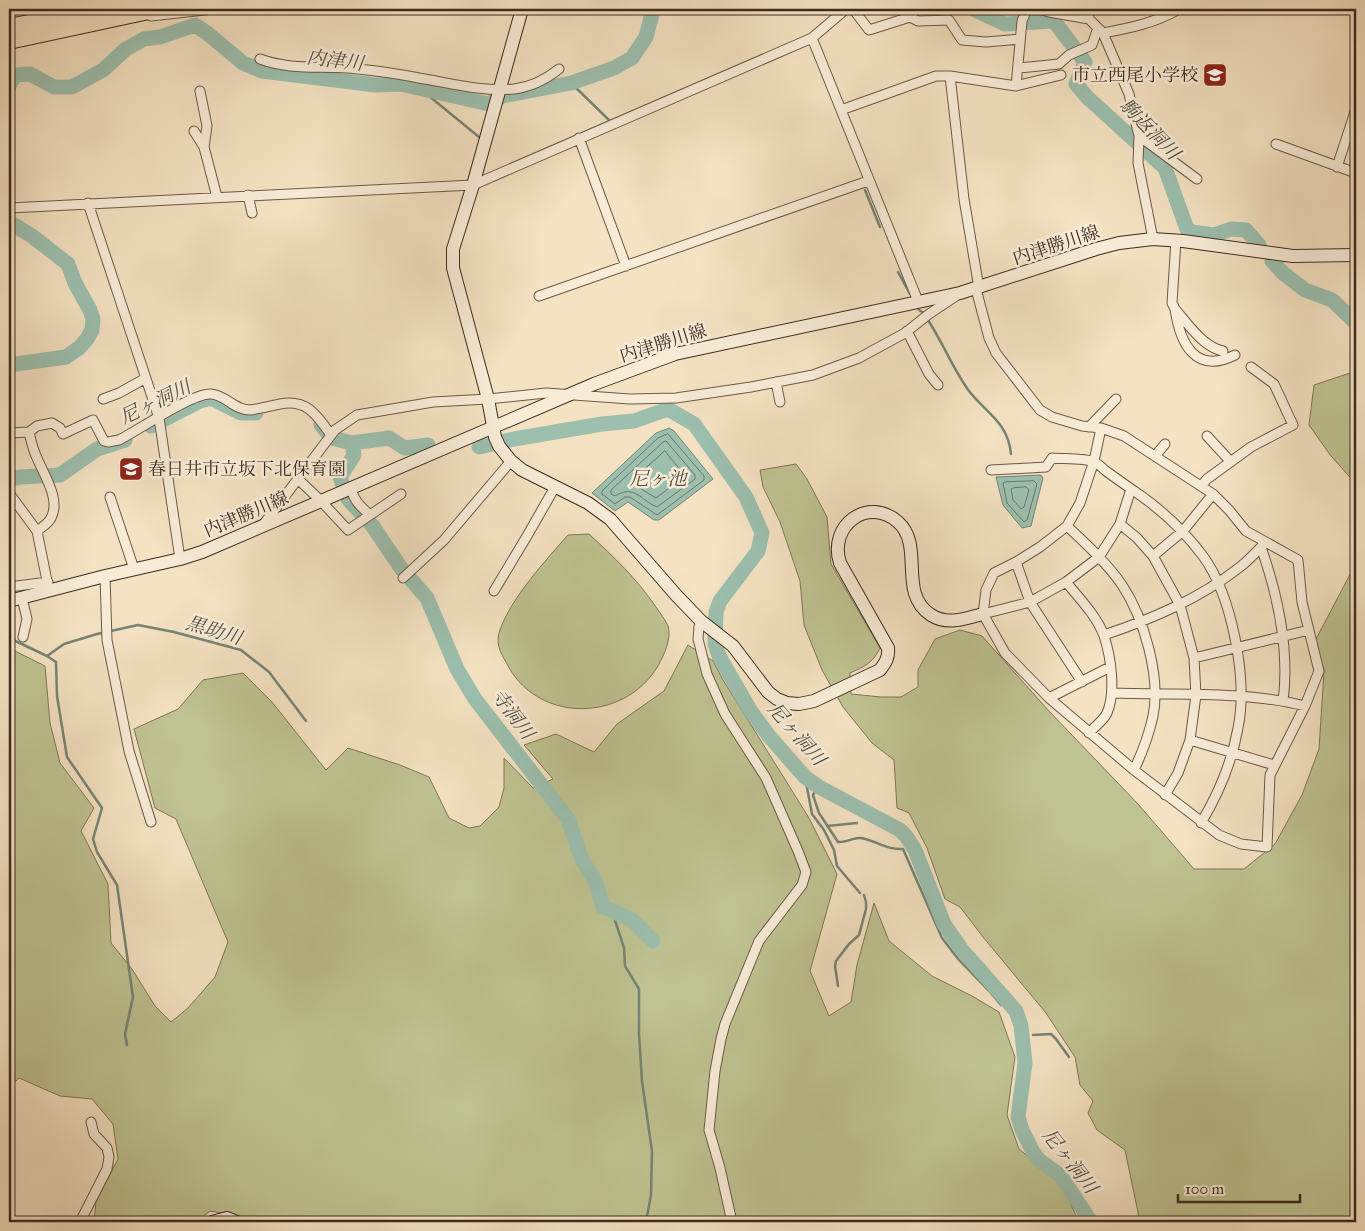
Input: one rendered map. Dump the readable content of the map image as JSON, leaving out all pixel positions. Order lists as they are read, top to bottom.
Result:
{
  "streets": {
    "main road": ["内津勝川線"]
  },
  "water": [
    "内津川",
    "駒返洞川",
    "尼ヶ洞川",
    "尼ヶ池",
    "黒助川",
    "寺洞川"
  ],
  "places": {
    "school or university": ["市立西尾小学校", "春日井市立坂下北保育園"]
  },
  "scale_bar": "100 m"
}
